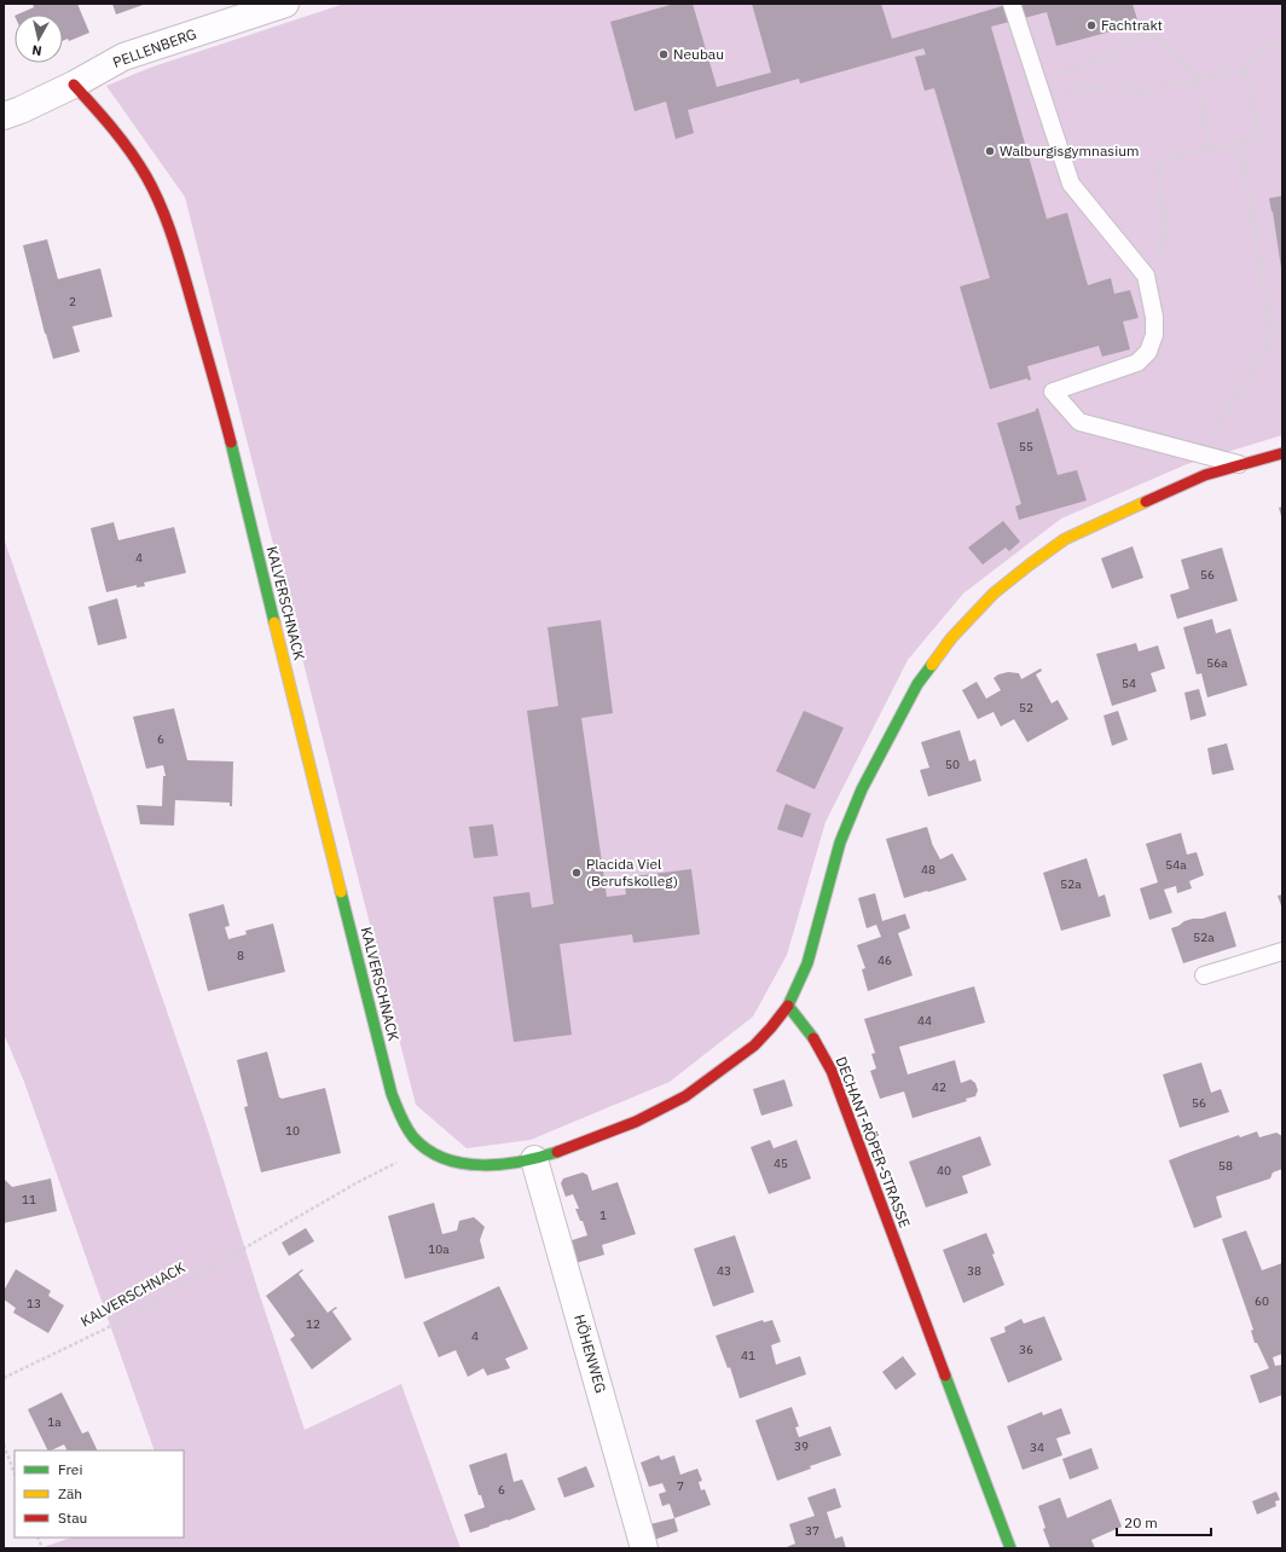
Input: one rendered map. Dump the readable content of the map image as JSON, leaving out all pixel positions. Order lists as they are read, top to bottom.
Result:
{
  "streets": {
    "street": [
      "PELLENBERG",
      "KALVERSCHNACK",
      "DECHANT-RÖPER-STRASSE",
      "HÖHENWEG"
    ]
  },
  "crossings": [
    ["PELLENBERG", "KALVERSCHNACK"],
    ["KALVERSCHNACK", "DECHANT-RÖPER-STRASSE"],
    ["KALVERSCHNACK", "HÖHENWEG"]
  ],
  "places": [
    "Fachtrakt",
    "Neubau",
    "Walburgisgymnasium",
    "Placida Viel (Berufskolleg)"
  ],
  "house_numbers": [
    "2",
    "55",
    "4",
    "56",
    "56a",
    "54",
    "52",
    "6",
    "50",
    "54a",
    "48",
    "52a",
    "52a",
    "8",
    "46",
    "44",
    "42",
    "56",
    "10",
    "45",
    "58",
    "40",
    "11",
    "1",
    "10a",
    "43",
    "38",
    "60",
    "13",
    "12",
    "4",
    "36",
    "41",
    "1a",
    "39",
    "34",
    "7",
    "6",
    "37"
  ],
  "legend": ["Frei", "Zäh", "Stau"],
  "scale_bar": "20 m",
  "north": "bottom"
}
